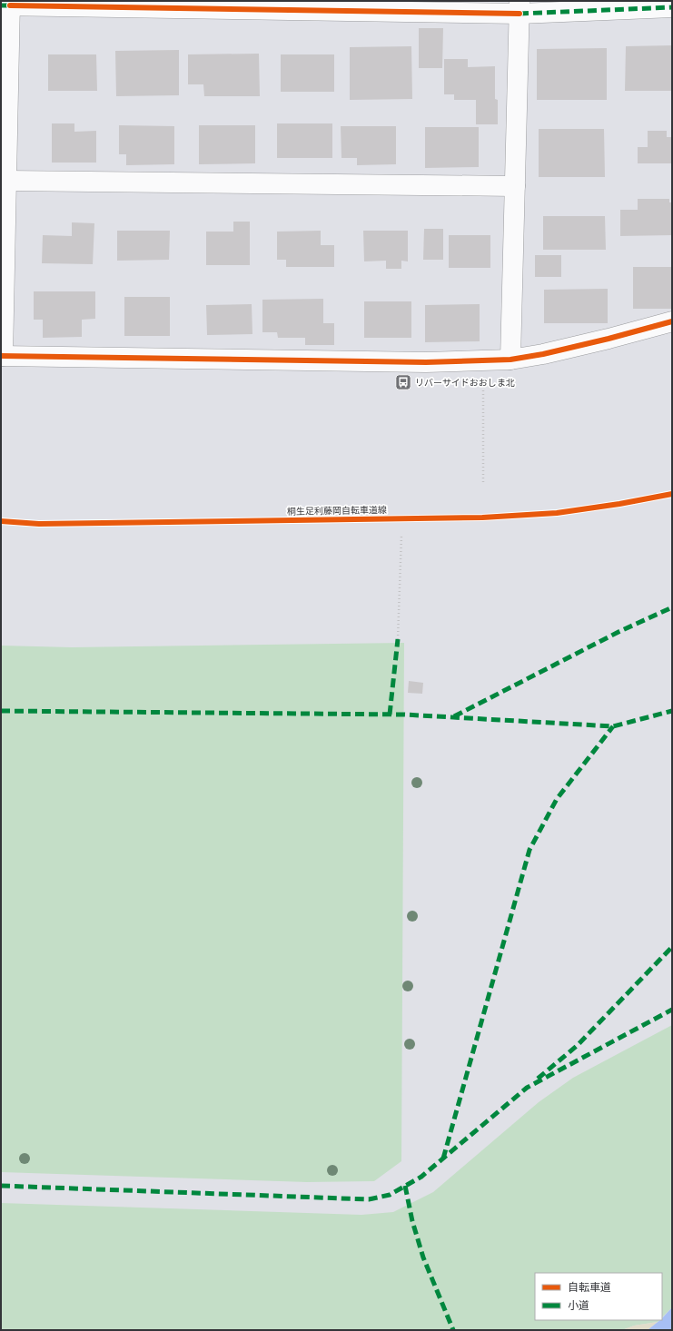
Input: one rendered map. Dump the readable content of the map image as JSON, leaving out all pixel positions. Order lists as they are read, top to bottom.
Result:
{
  "streets": {
    "cycle path": ["桐生足利藤岡自転車道線"]
  },
  "places": {
    "bus stop": ["リバーサイドおおしま北"]
  },
  "legend": ["自転車道", "小道"]
}
